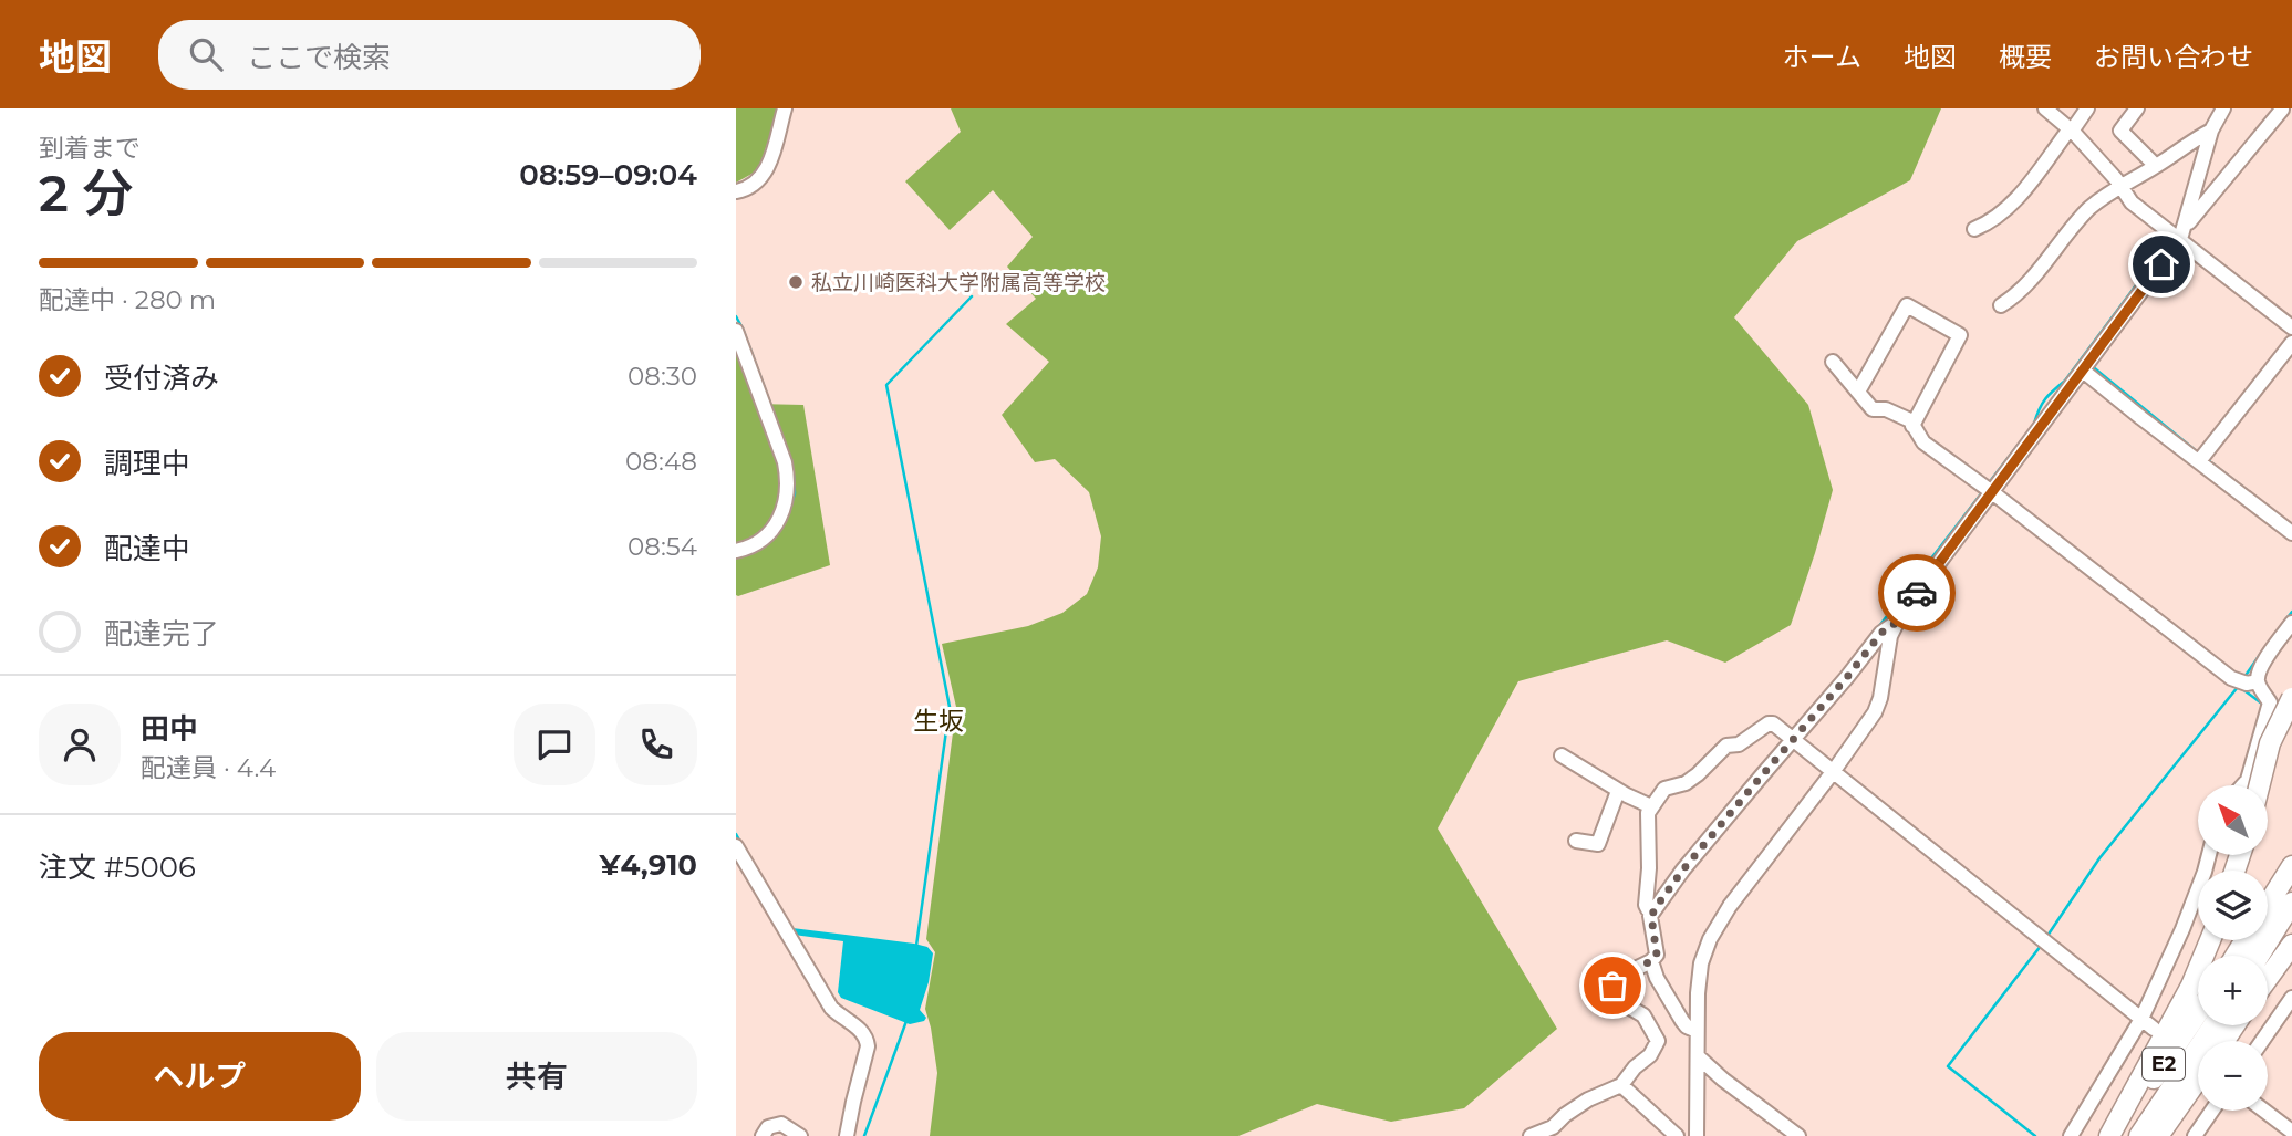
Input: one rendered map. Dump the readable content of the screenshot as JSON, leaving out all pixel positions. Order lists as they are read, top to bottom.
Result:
{
  "streets": {
    "highway": ["E2"]
  },
  "districts": ["生坂"],
  "places": ["私立川崎医科大学附属高等学校"],
  "north": "top left",
  "page": {
    "header": "地図",
    "search": "ここで検索",
    "nav": [
      "ホーム",
      "地図",
      "概要",
      "お問い合わせ"
    ],
    "heading": ["2 分", "到着まで", "08:59–09:04"],
    "panel": [
      "田中",
      "配達員 · 4.4",
      "注文 #5006",
      "¥4,910"
    ],
    "bar": "配達中 · 280 m",
    "list": [
      ["受付済み", "08:30"],
      ["調理中", "08:48"],
      ["配達中", "08:54"],
      "配達完了"
    ],
    "map_buttons": ["+", "−"],
    "buttons": ["ヘルプ", "共有"]
  }
}
